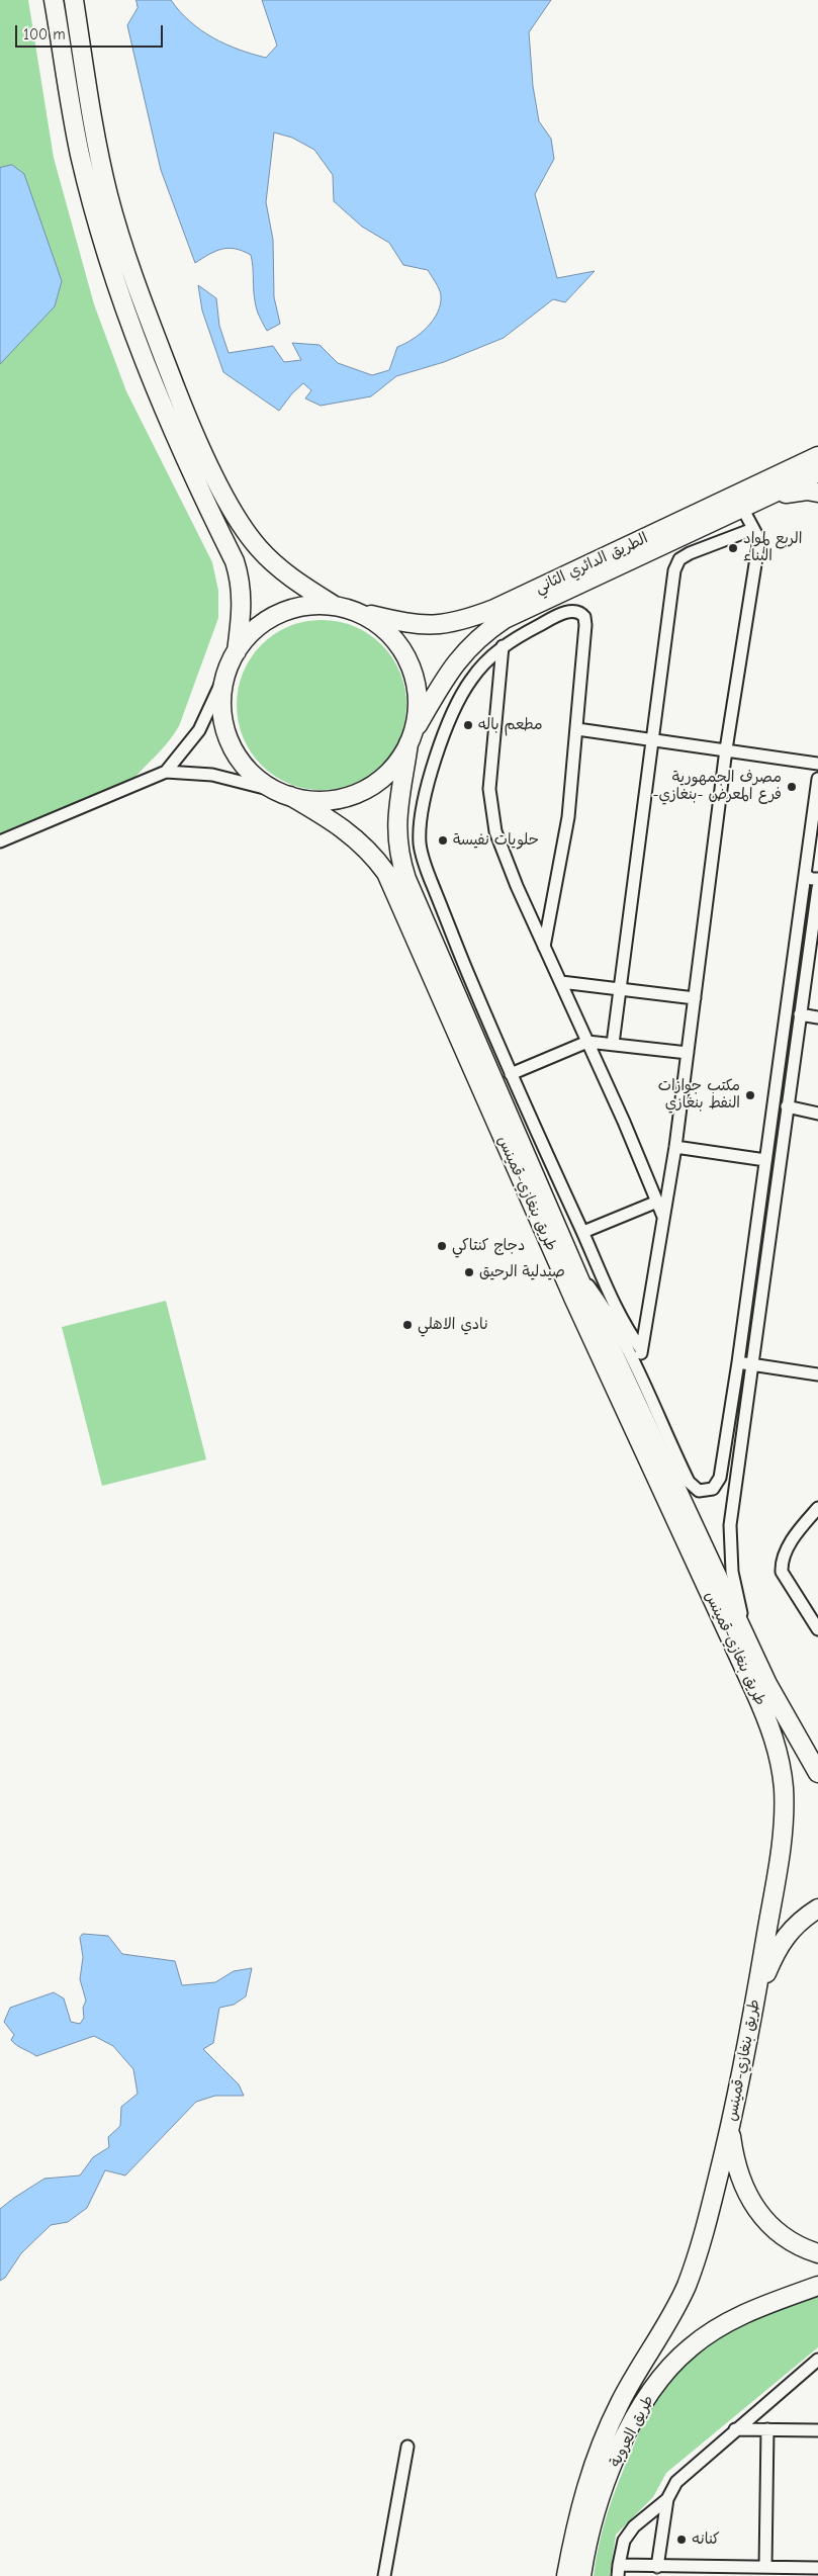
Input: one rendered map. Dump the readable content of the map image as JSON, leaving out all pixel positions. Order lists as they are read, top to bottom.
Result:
{
  "streets": {
    "main road": ["الطريق الدائري الثاني", "طريق بنغازي-قمينس", "طريق العروبة"]
  },
  "crossings": [
    ["الطريق الدائري الثاني", "طريق بنغازي-قمينس"]
  ],
  "places": [
    "الربع لمواد البناء",
    "مطعم باله",
    "مصرف الجمهورية -فرع المعرض -بنغازي",
    "حلويات نفيسة",
    "مكتب جوازات النفط بنغازي",
    "دجاج كنتاكي",
    "صيدلية الرحيق",
    "نادي الاهلي",
    "كنانه"
  ],
  "scale_bar": "100 m"
}
